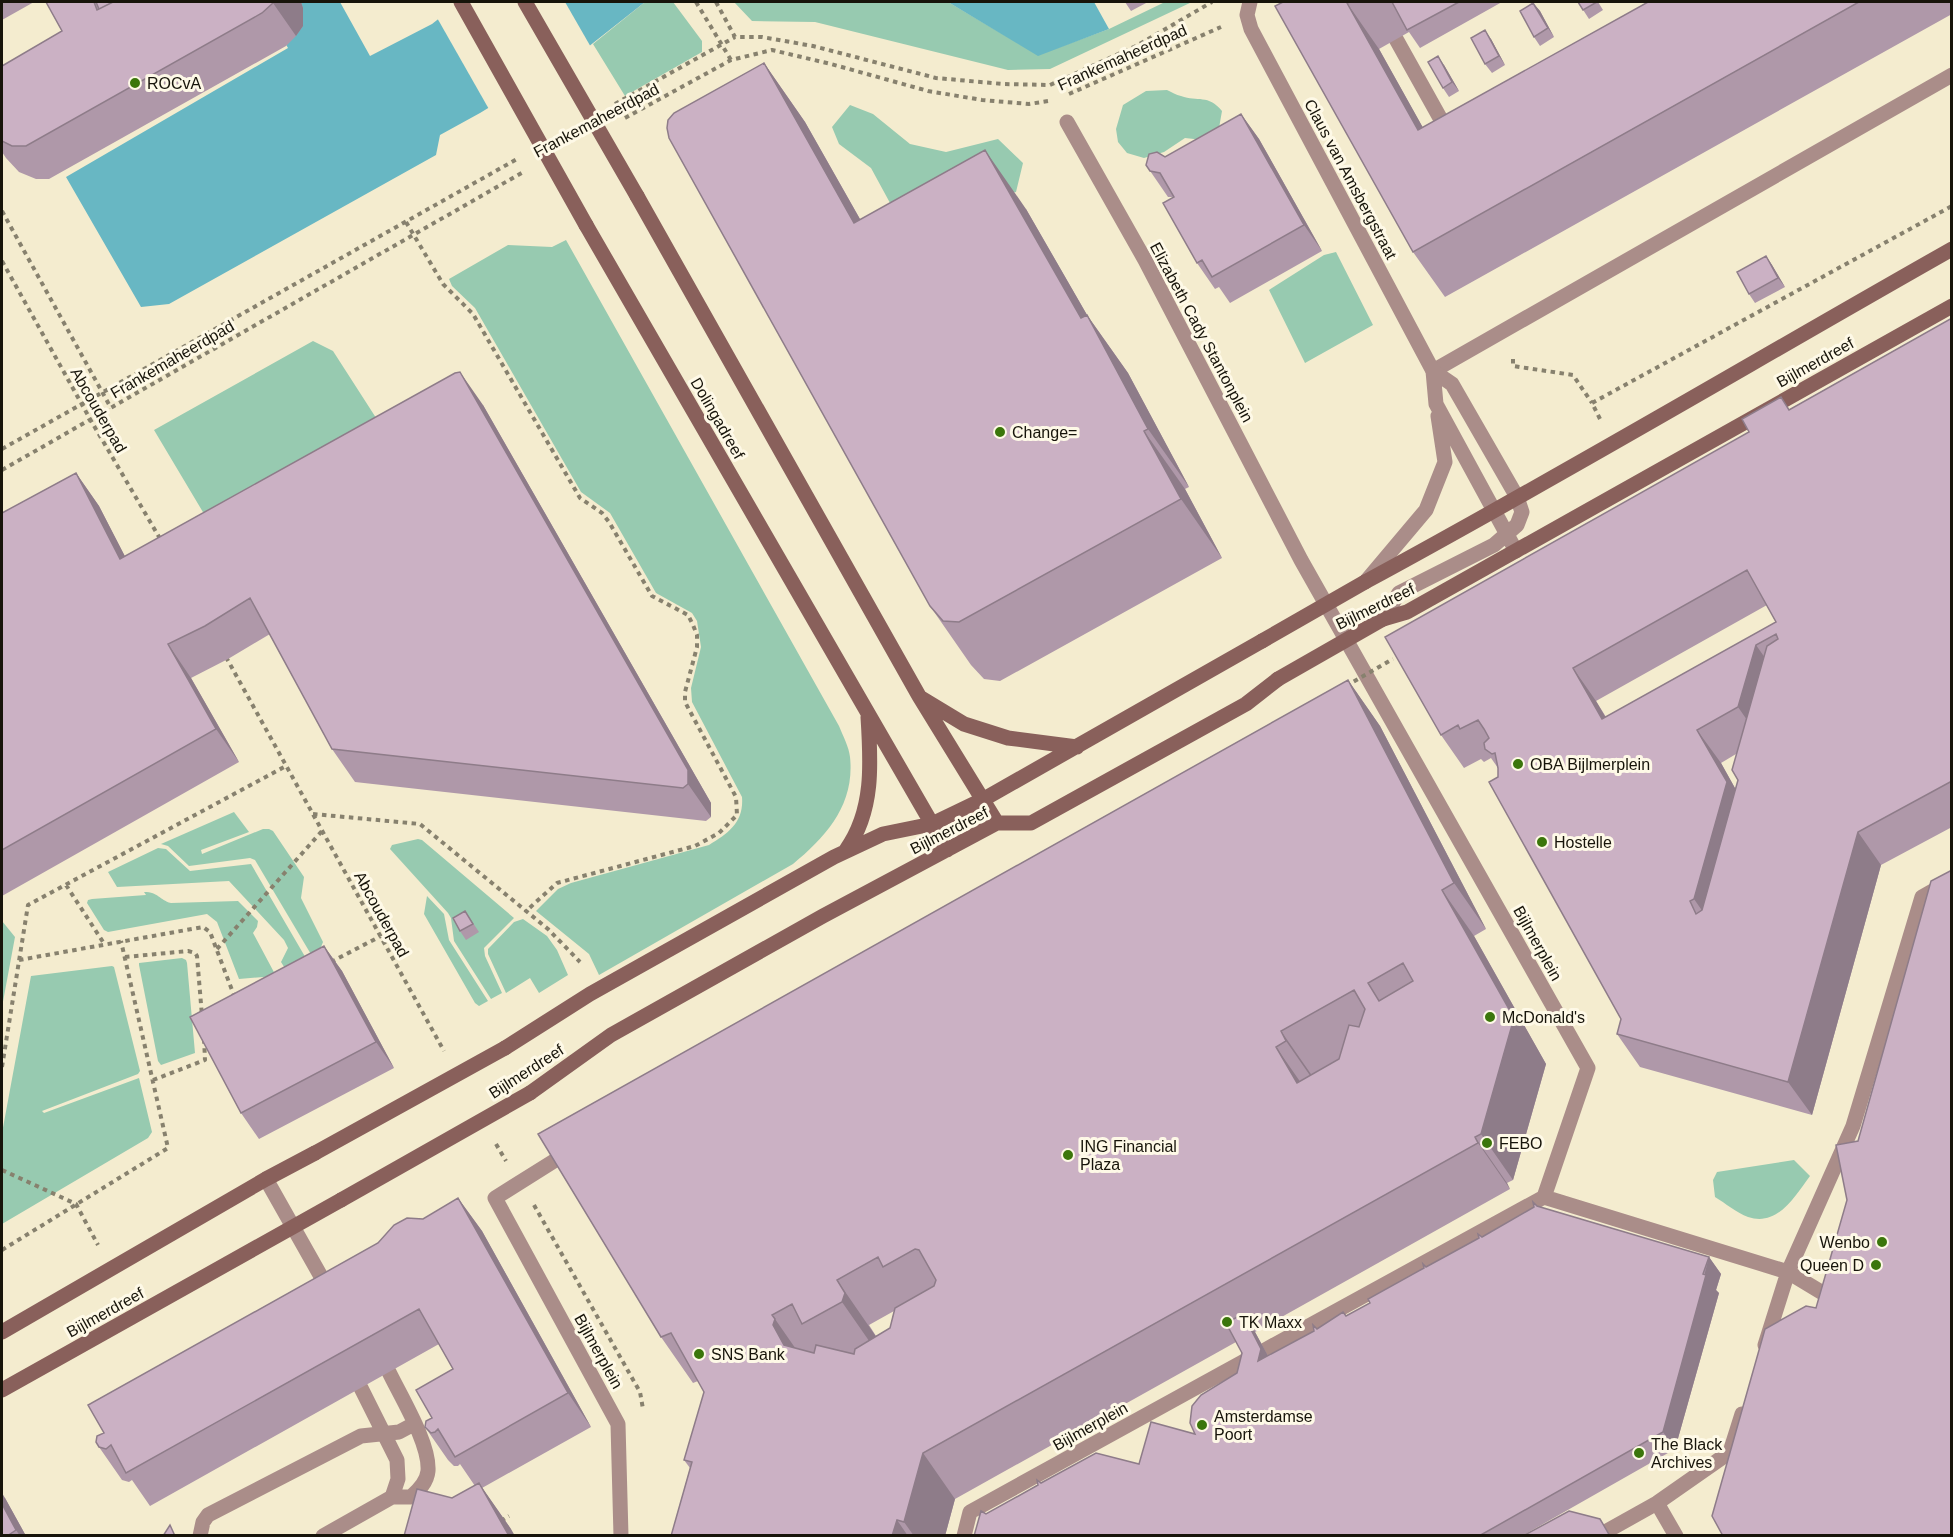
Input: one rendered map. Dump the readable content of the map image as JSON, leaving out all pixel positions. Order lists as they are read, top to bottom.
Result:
{
  "streets": {
    "main road": ["Bijlmerdreef", "Dolingadreef"],
    "street": ["Claus van Amsbergstraat", "Elizabeth Cady Stantonplein", "Bijlmerplein"],
    "path": ["Frankemaheerdpad", "Abcouderpad"]
  },
  "crossings": [
    ["Frankemaheerdpad", "Claus van Amsbergstraat"],
    ["Frankemaheerdpad", "Abcouderpad"],
    ["Elizabeth Cady Stantonplein", "Bijlmerplein"],
    ["Bijlmerdreef", "Dolingadreef"]
  ],
  "places": [
    "ROCvA",
    "Change=",
    "OBA Bijlmerplein",
    "Hostelle",
    "McDonald's",
    "FEBO",
    "ING Financial Plaza",
    "Wenbo",
    "Queen D",
    "TK Maxx",
    "SNS Bank",
    "Amsterdamse Poort",
    "The Black Archives"
  ]
}
